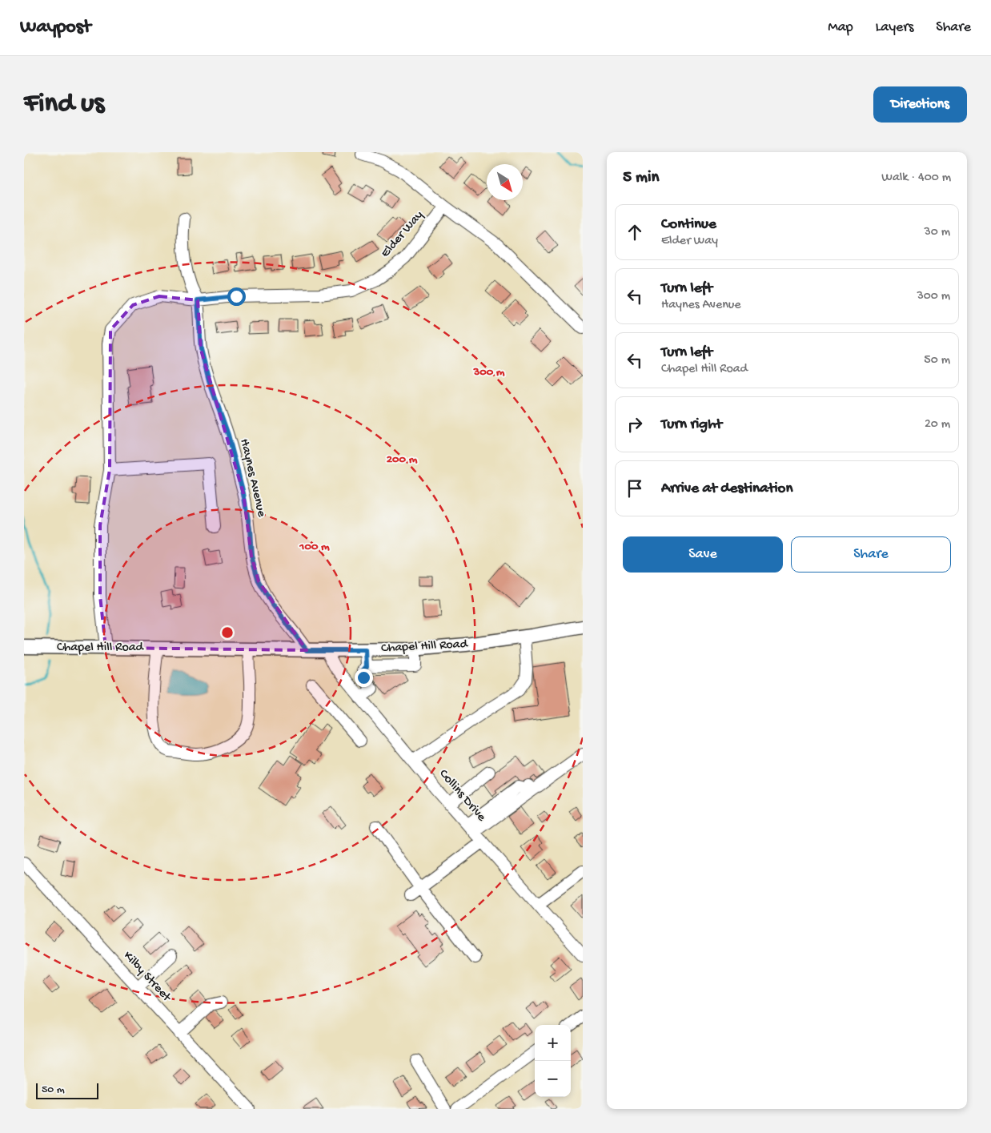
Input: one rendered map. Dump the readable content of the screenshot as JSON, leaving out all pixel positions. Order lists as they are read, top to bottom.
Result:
{
  "streets": {
    "main road": ["Chapel Hill Road"],
    "street": [
      "Elder Way",
      "Haynes Avenue",
      "Collins Drive",
      "Kilby Street"
    ]
  },
  "crossings": [
    ["Elder Way", "Haynes Avenue"],
    ["Elder Way", "Chapel Hill Road"],
    ["Haynes Avenue", "Chapel Hill Road"],
    ["Chapel Hill Road", "Collins Drive"]
  ],
  "scale_bar": "50 m",
  "north": "bottom right",
  "page": {
    "header": "Waypost",
    "nav": ["Map", "Layers", "Share"],
    "buttons": [
      "Directions",
      ["Save", "Share"]
    ],
    "title": "Find us",
    "heading": ["5 min", "Walk · 400 m"],
    "list": [
      ["Continue", "Elder Way", "30 m"],
      ["Turn left", "Haynes Avenue", "300 m"],
      ["Turn left", "Chapel Hill Road", "50 m"],
      ["Turn right", "20 m"],
      "Arrive at destination"
    ],
    "map_buttons": ["+", "−"],
    "scale": "50 m"
  },
  "rings": ["300 m", "200 m", "100 m"]
}
